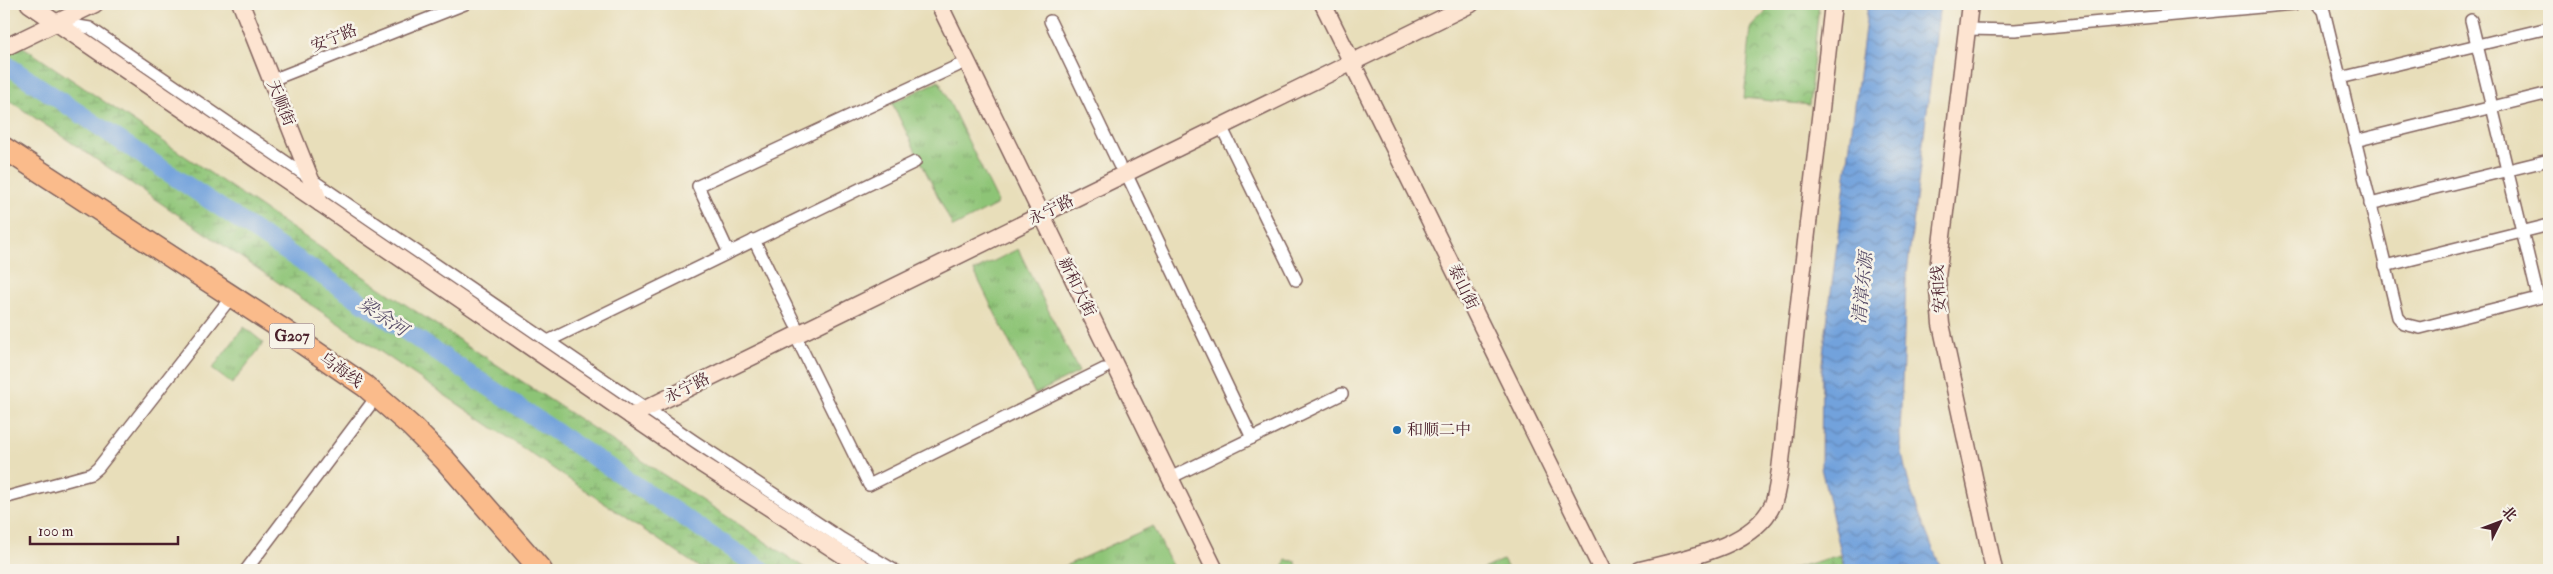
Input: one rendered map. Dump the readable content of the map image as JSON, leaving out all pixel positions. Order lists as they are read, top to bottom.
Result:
{
  "streets": {
    "highway": ["G207", "乌海线"],
    "main road": [
      "天顺街",
      "永宁路",
      "新和大街",
      "泰山街",
      "安和线"
    ],
    "street": ["安宁路"]
  },
  "crossings": [
    ["安宁路", "天顺街"],
    ["永宁路", "新和大街"],
    ["永宁路", "泰山街"]
  ],
  "water": ["清漳东源", "梁余河"],
  "places": ["和顺二中"],
  "scale_bar": "100 m",
  "north": "top right"
}
